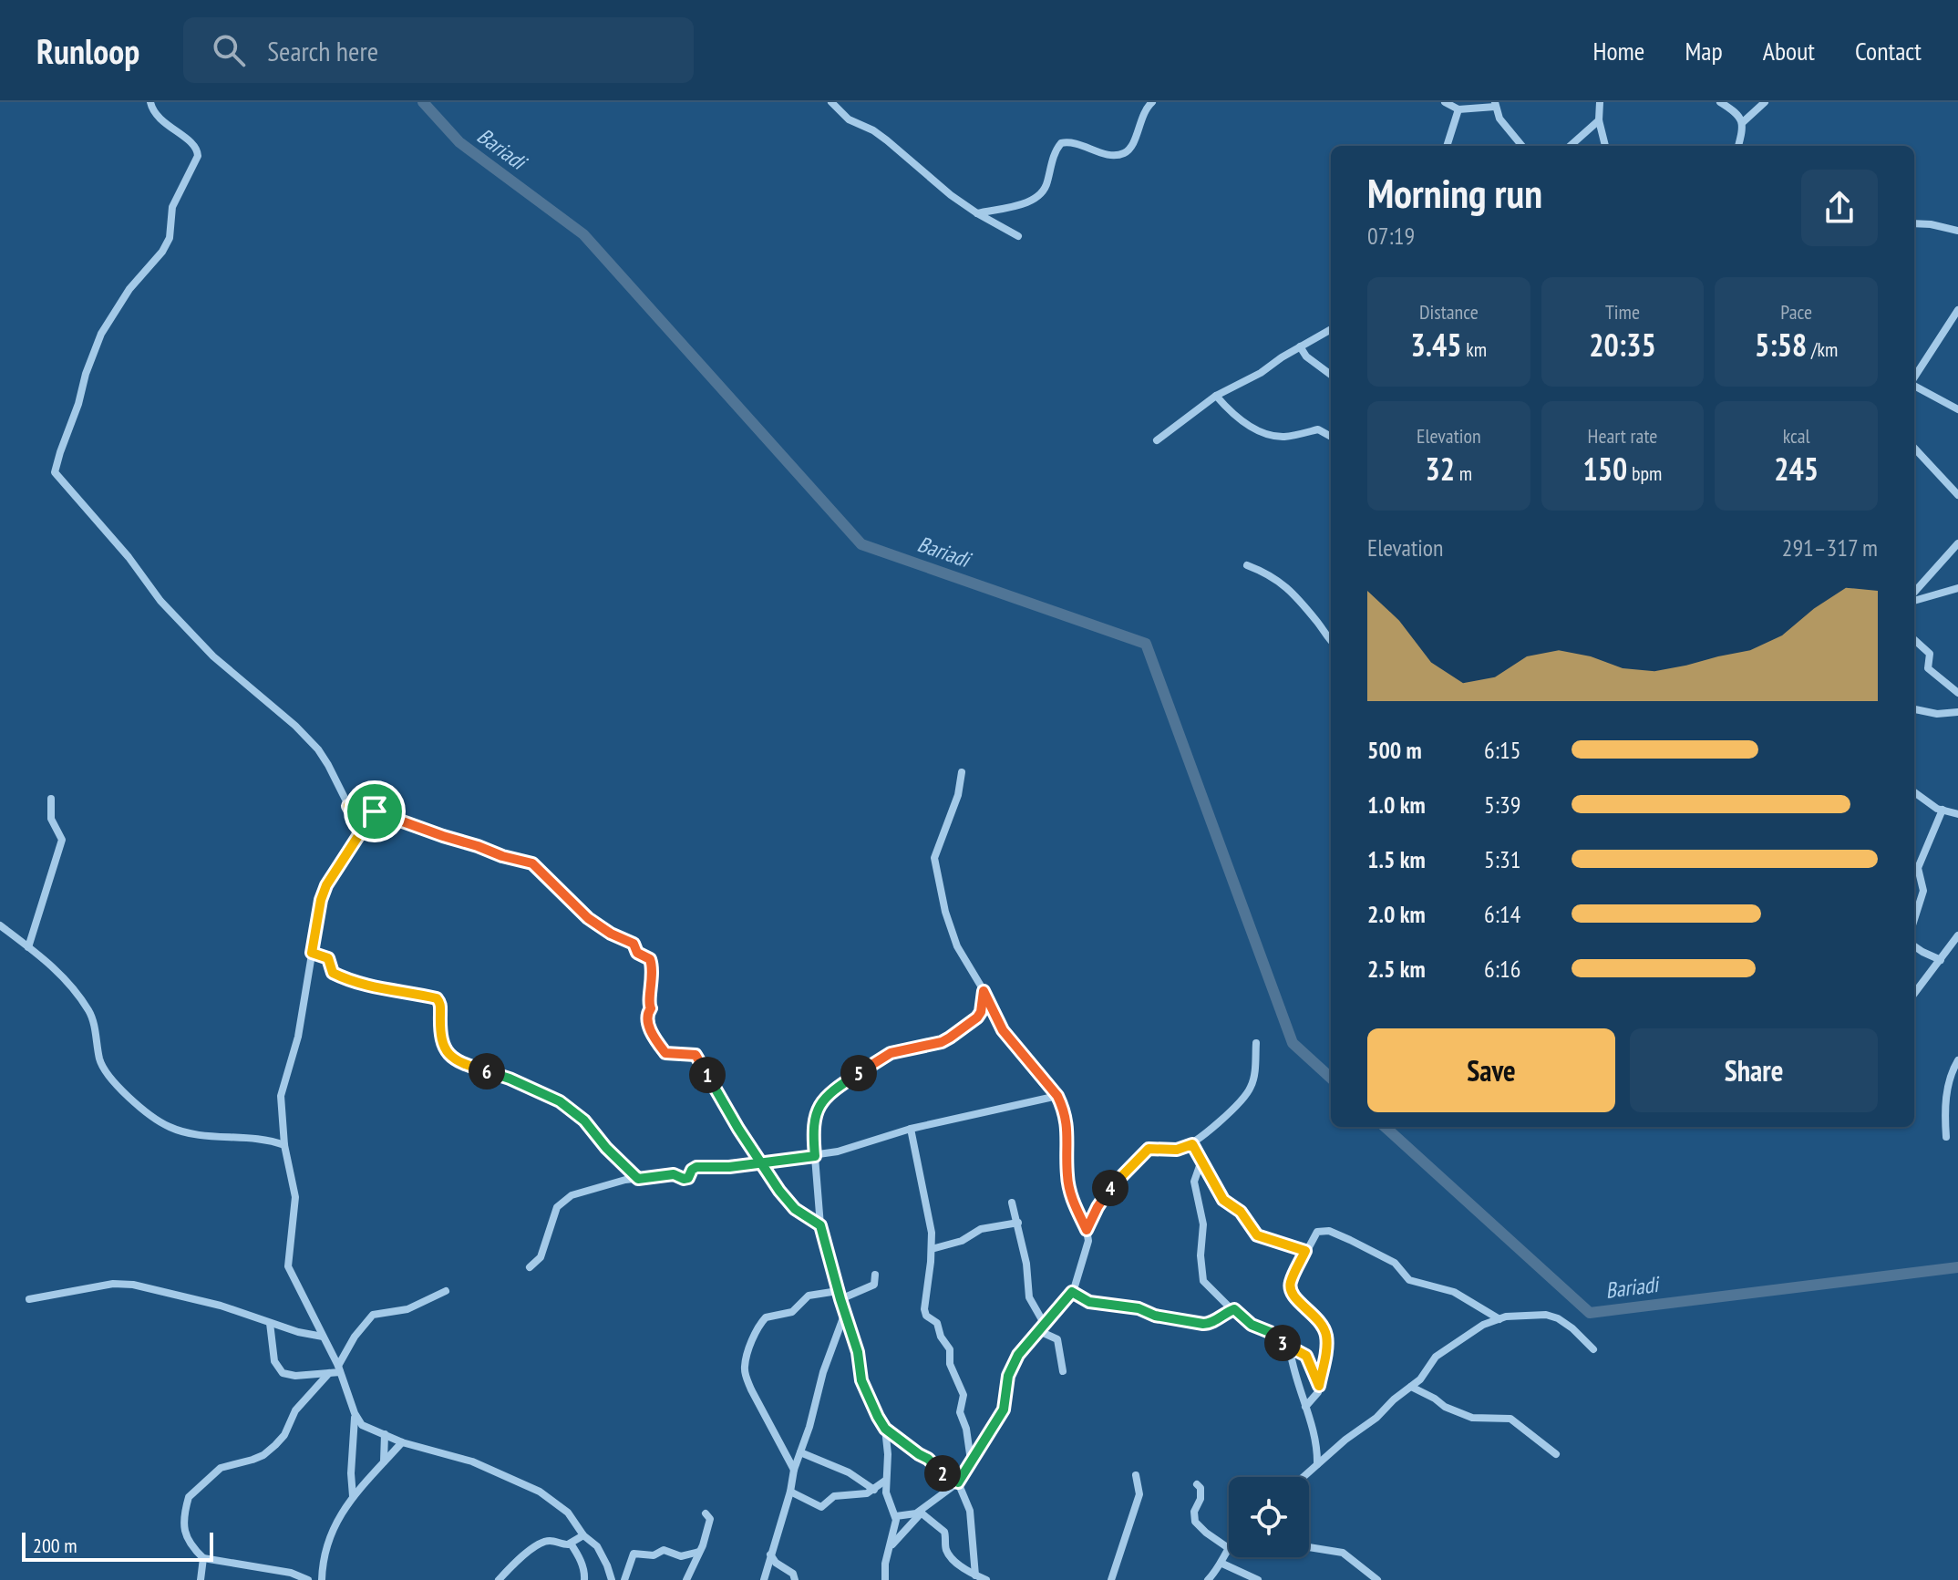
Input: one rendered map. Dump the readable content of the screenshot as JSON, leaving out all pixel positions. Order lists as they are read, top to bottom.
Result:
{
  "water": ["Bariadi"],
  "scale_bar": "200 m",
  "page": {
    "header": "Runloop",
    "search": "Search here",
    "nav": [
      "Home",
      "Map",
      "About",
      "Contact"
    ],
    "heading": ["Morning run", "07:19"],
    "stats": [
      ["Distance", "3.45 km"],
      ["Time", "20:35"],
      ["Pace", "5:58 /km"],
      ["Elevation", "32 m"],
      ["Heart rate", "150 bpm"],
      ["kcal", "245"]
    ],
    "chart": ["Elevation", "291–317 m"],
    "list": [
      {
        "name": "500 m",
        "note": "6:15"
      },
      {
        "name": "1.0 km",
        "note": "5:39"
      },
      {
        "name": "1.5 km",
        "note": "5:31"
      },
      {
        "name": "2.0 km",
        "note": "6:14"
      },
      {
        "name": "2.5 km",
        "note": "6:16"
      }
    ],
    "buttons": ["Save", "Share"],
    "pins": [
      "6",
      "5",
      "1",
      "4",
      "3",
      "2"
    ],
    "scale": "200 m"
  }
}
